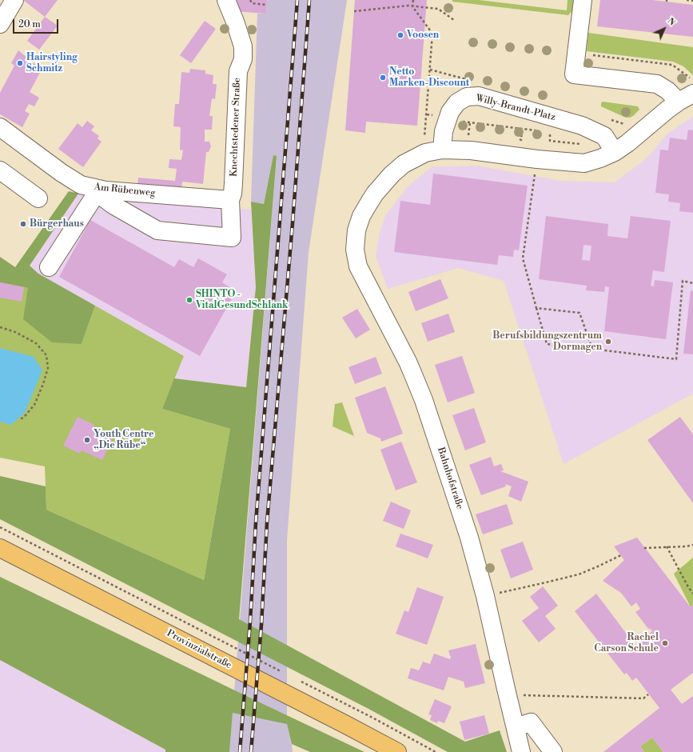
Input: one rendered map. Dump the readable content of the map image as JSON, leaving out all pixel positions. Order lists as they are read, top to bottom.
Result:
{
  "streets": {
    "main road": ["Provinzialstraße"],
    "street": [
      "Willy-Brandt-Platz",
      "Knechtstedener Straße",
      "Am Rübenweg",
      "Bahnhofstraße"
    ]
  },
  "crossings": [
    ["Willy-Brandt-Platz", "Bahnhofstraße"],
    ["Knechtstedener Straße", "Am Rübenweg"]
  ],
  "places": [
    "Voosen",
    "Hairstyling Schmitz",
    "Netto Marken-Discount",
    "Bürgerhaus",
    "SHINTO - VitalGesundSchlank",
    "Berufsbildungszentrum Dormagen",
    "Youth Centre „Die Rübe“",
    "Rachel Carson Schule"
  ],
  "scale_bar": "20 m",
  "north": "top right"
}
